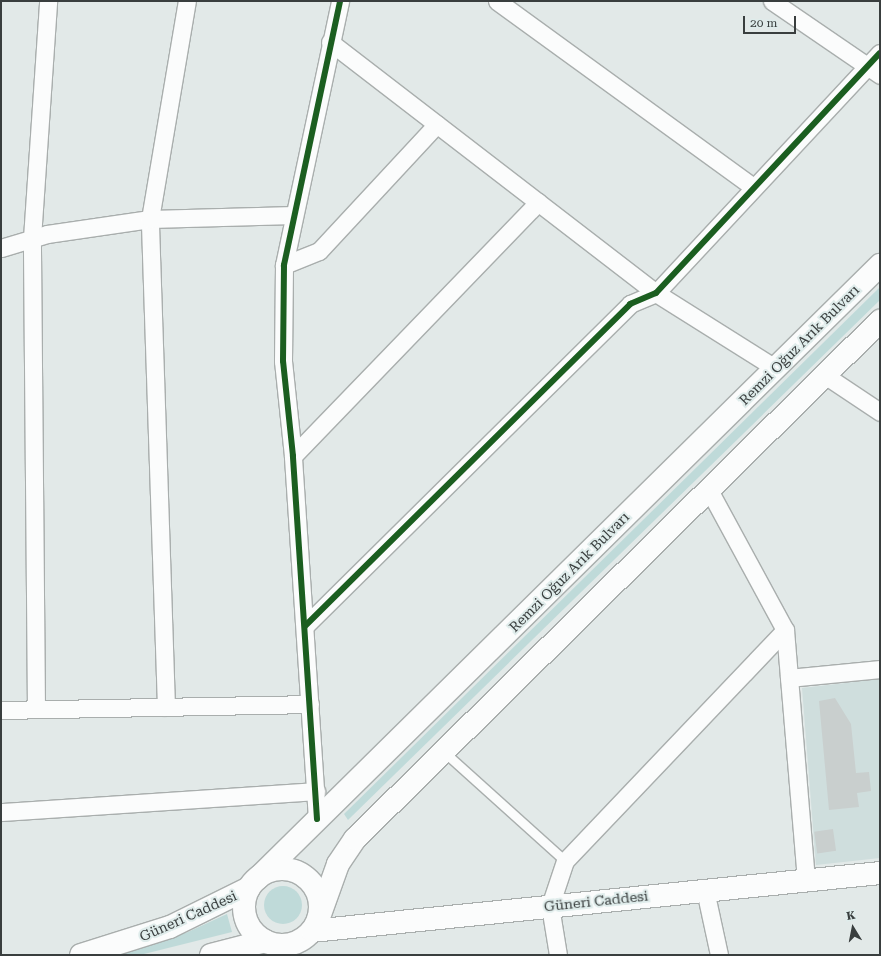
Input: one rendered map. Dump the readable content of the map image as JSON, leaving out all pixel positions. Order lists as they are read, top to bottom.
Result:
{
  "streets": {
    "main road": ["Remzi Oğuz Arık Bulvarı", "Güneri Caddesi"]
  },
  "crossings": [
    ["Remzi Oğuz Arık Bulvarı", "Güneri Caddesi"]
  ],
  "scale_bar": "20 m",
  "north": "top"
}
